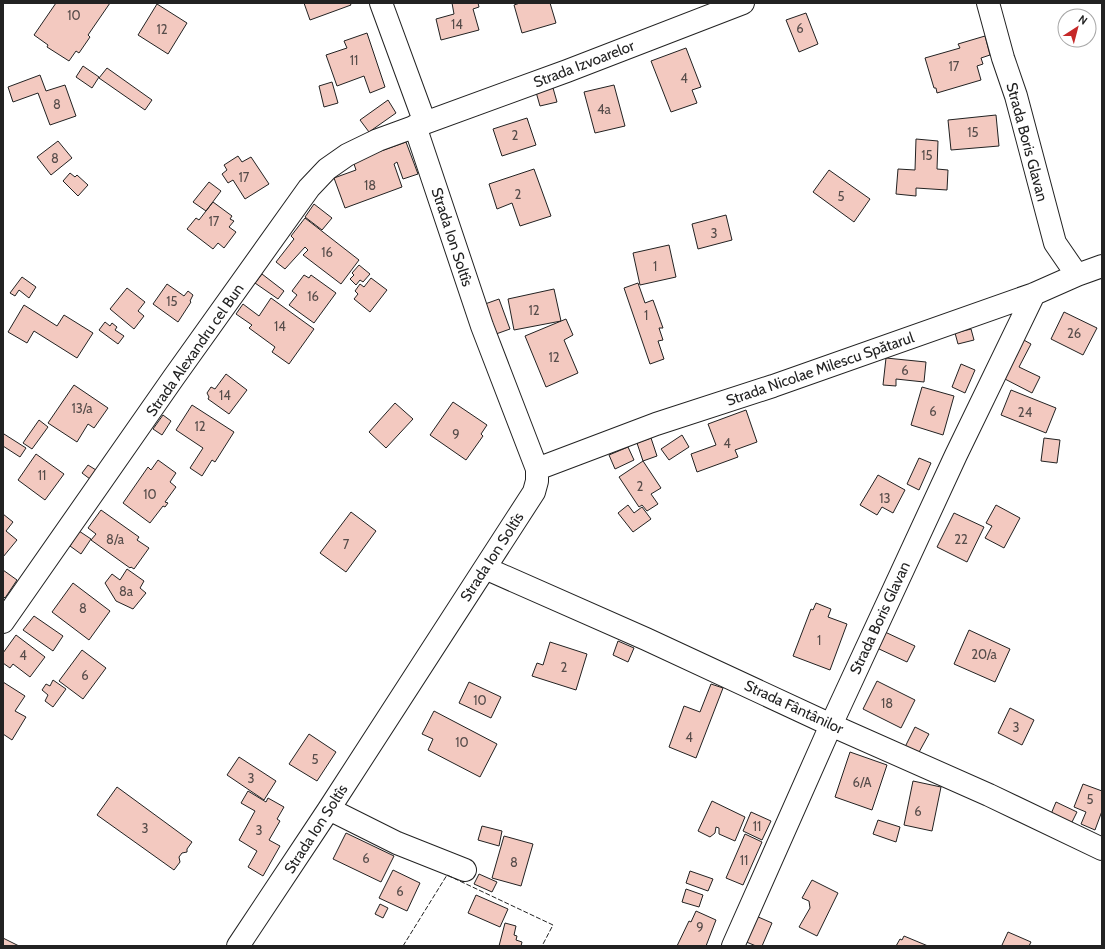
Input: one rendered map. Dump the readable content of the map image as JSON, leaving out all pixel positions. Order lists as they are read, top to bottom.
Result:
{
  "streets": {
    "street": [
      "Strada Izvoarelor",
      "Strada Boris Glavan",
      "Strada Ion Soltîs",
      "Strada Alexandru cel Bun",
      "Strada Nicolae Milescu Spătarul",
      "Strada Fântânilor"
    ]
  },
  "crossings": [
    ["Strada Izvoarelor", "Strada Ion Soltîs"],
    ["Strada Izvoarelor", "Strada Alexandru cel Bun"],
    ["Strada Boris Glavan", "Strada Nicolae Milescu Spătarul"],
    ["Strada Boris Glavan", "Strada Fântânilor"],
    ["Strada Ion Soltîs", "Strada Alexandru cel Bun"],
    ["Strada Ion Soltîs", "Strada Nicolae Milescu Spătarul"],
    ["Strada Ion Soltîs", "Strada Fântânilor"]
  ],
  "house_numbers": [
    "10",
    "14",
    "6",
    "12",
    "11",
    "17",
    "4",
    "8",
    "4a",
    "15",
    "2",
    "15",
    "8",
    "17",
    "18",
    "2",
    "5",
    "17",
    "3",
    "16",
    "1",
    "16",
    "15",
    "12",
    "1",
    "14",
    "26",
    "12",
    "6",
    "14",
    "13/a",
    "6",
    "24",
    "12",
    "9",
    "4",
    "11",
    "2",
    "10",
    "13",
    "8/a",
    "22",
    "7",
    "8a",
    "8",
    "1",
    "20/a",
    "4",
    "2",
    "6",
    "10",
    "18",
    "3",
    "4",
    "10",
    "5",
    "3",
    "6/A",
    "5",
    "6",
    "11",
    "3",
    "3",
    "6",
    "11",
    "8",
    "6",
    "9"
  ],
  "north": "top right"
}
